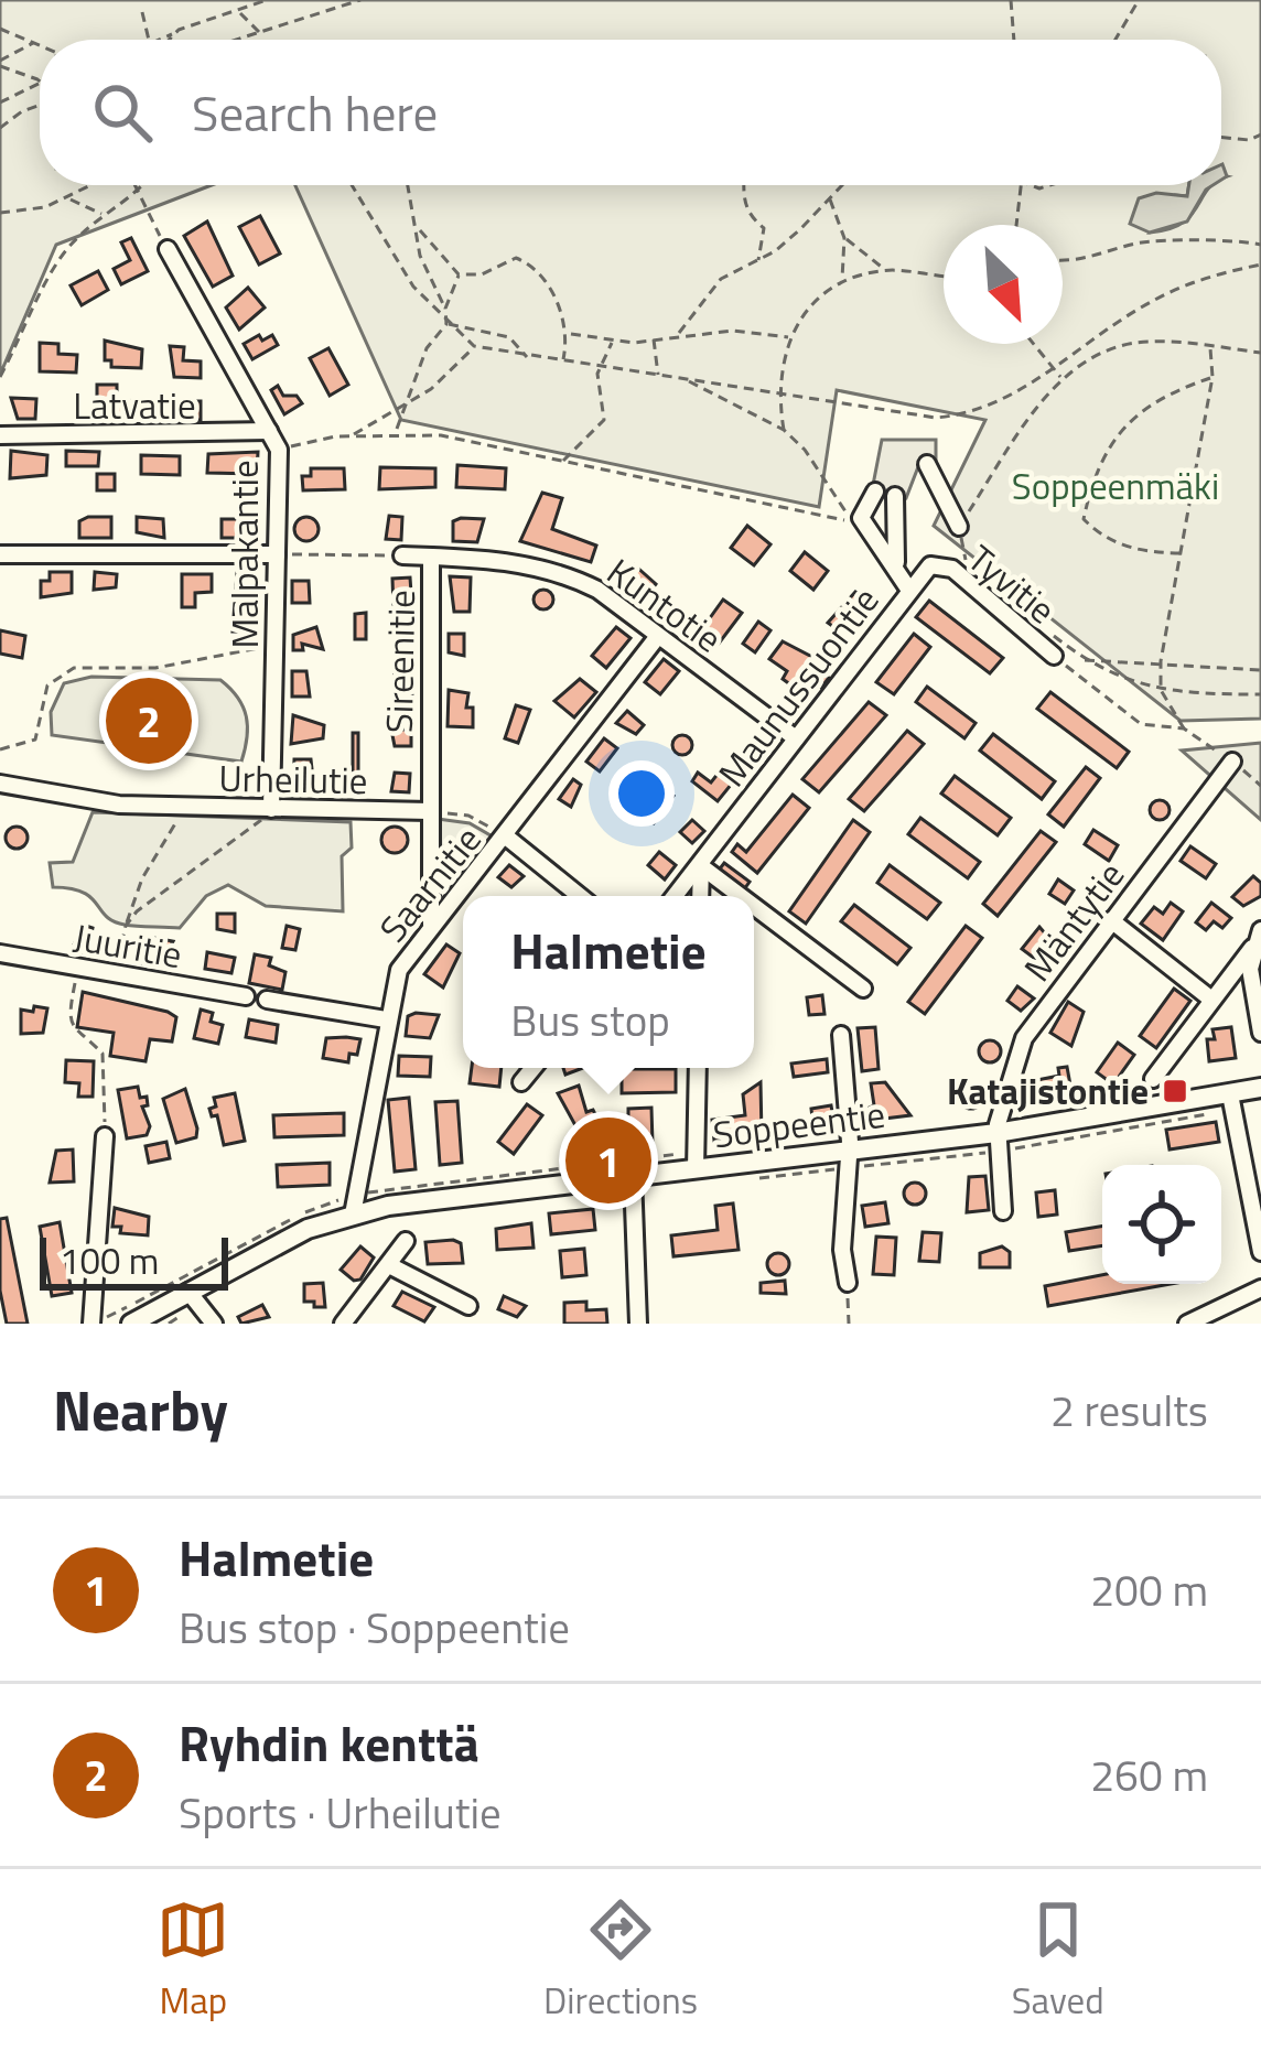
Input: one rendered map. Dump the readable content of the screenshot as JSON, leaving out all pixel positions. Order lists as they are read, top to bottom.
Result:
{
  "streets": {
    "main road": ["Soppeentie"],
    "street": [
      "Latvatie",
      "Malpakantie",
      "Tyvitie",
      "Kuntotie",
      "Sireenitie",
      "Maunussuontie",
      "Urheilutie",
      "Saarnitie",
      "Mäntytie",
      "Juuritie"
    ]
  },
  "crossings": [
    ["Latvatie", "Malpakantie"],
    ["Malpakantie", "Urheilutie"],
    ["Tyvitie", "Maunussuontie"],
    ["Kuntotie", "Sireenitie"],
    ["Kuntotie", "Maunussuontie"],
    ["Kuntotie", "Saarnitie"],
    ["Sireenitie", "Urheilutie"],
    ["Sireenitie", "Saarnitie"],
    ["Saarnitie", "Soppeentie"],
    ["Mäntytie", "Soppeentie"]
  ],
  "parks": ["Soppeenmäki"],
  "places": {
    "transit": ["Katajistontie"]
  },
  "scale_bar": "100 m",
  "north": "bottom right",
  "page": {
    "search": "Search here",
    "pins": ["2", "1"],
    "popup": ["Halmetie", "Bus stop"],
    "scale": "100 m",
    "heading": ["Nearby", "2 results"],
    "list": [
      {
        "mark": "1",
        "name": "Halmetie",
        "note": "Bus stop · Soppeentie",
        "value": "200 m"
      },
      {
        "mark": "2",
        "name": "Ryhdin kenttä",
        "note": "Sports · Urheilutie",
        "value": "260 m"
      }
    ],
    "nav": ["Map", "Directions", "Saved"]
  }
}
